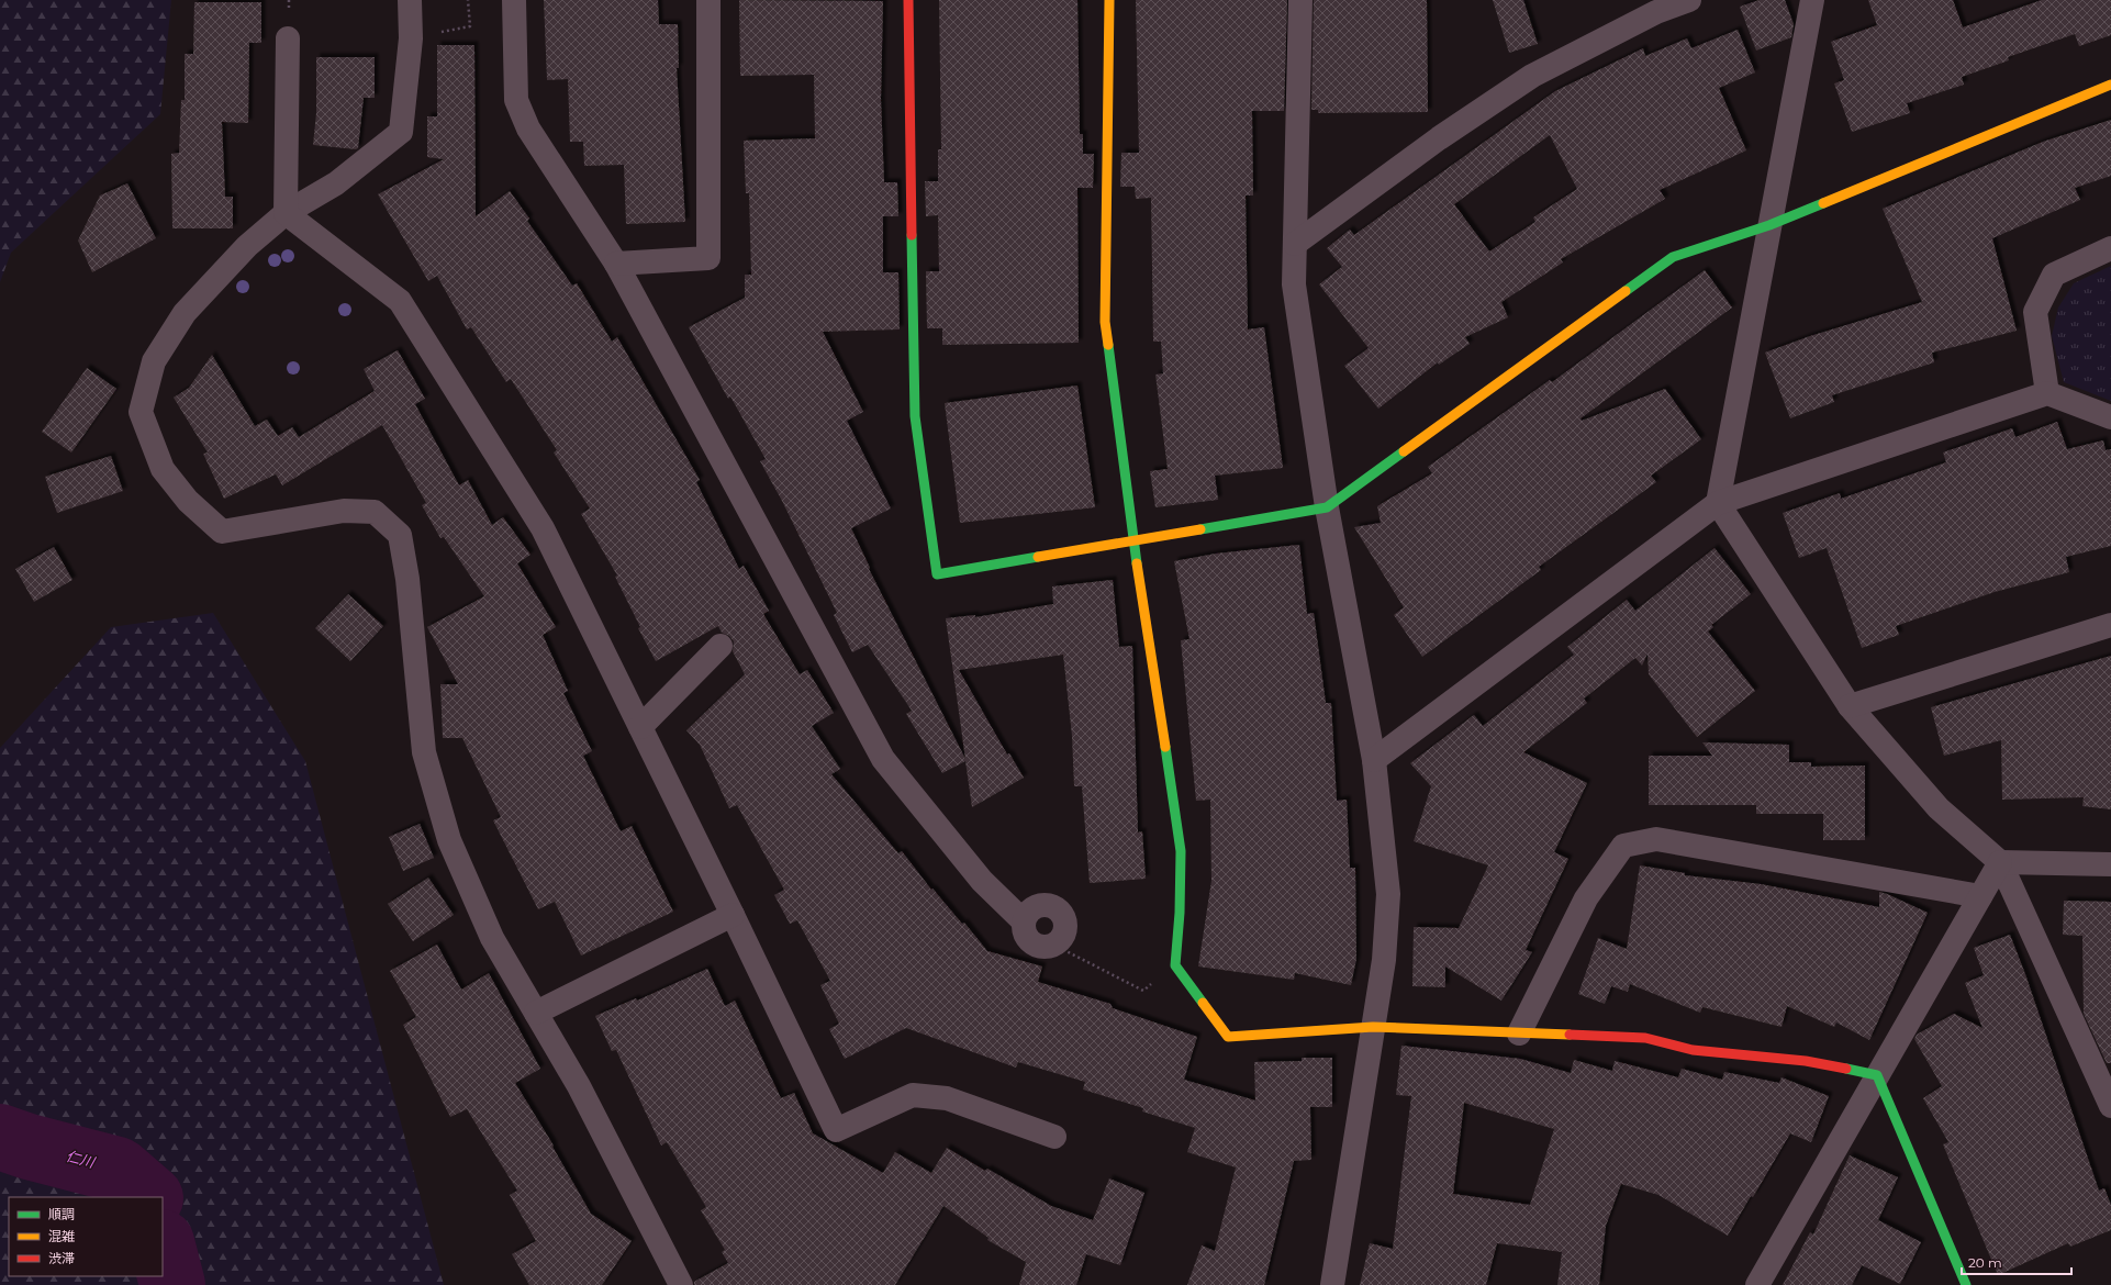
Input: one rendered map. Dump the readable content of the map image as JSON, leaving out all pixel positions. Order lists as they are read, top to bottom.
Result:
{
  "water": ["仁川"],
  "legend": ["順調", "混雑", "渋滞"],
  "scale_bar": "20 m"
}
